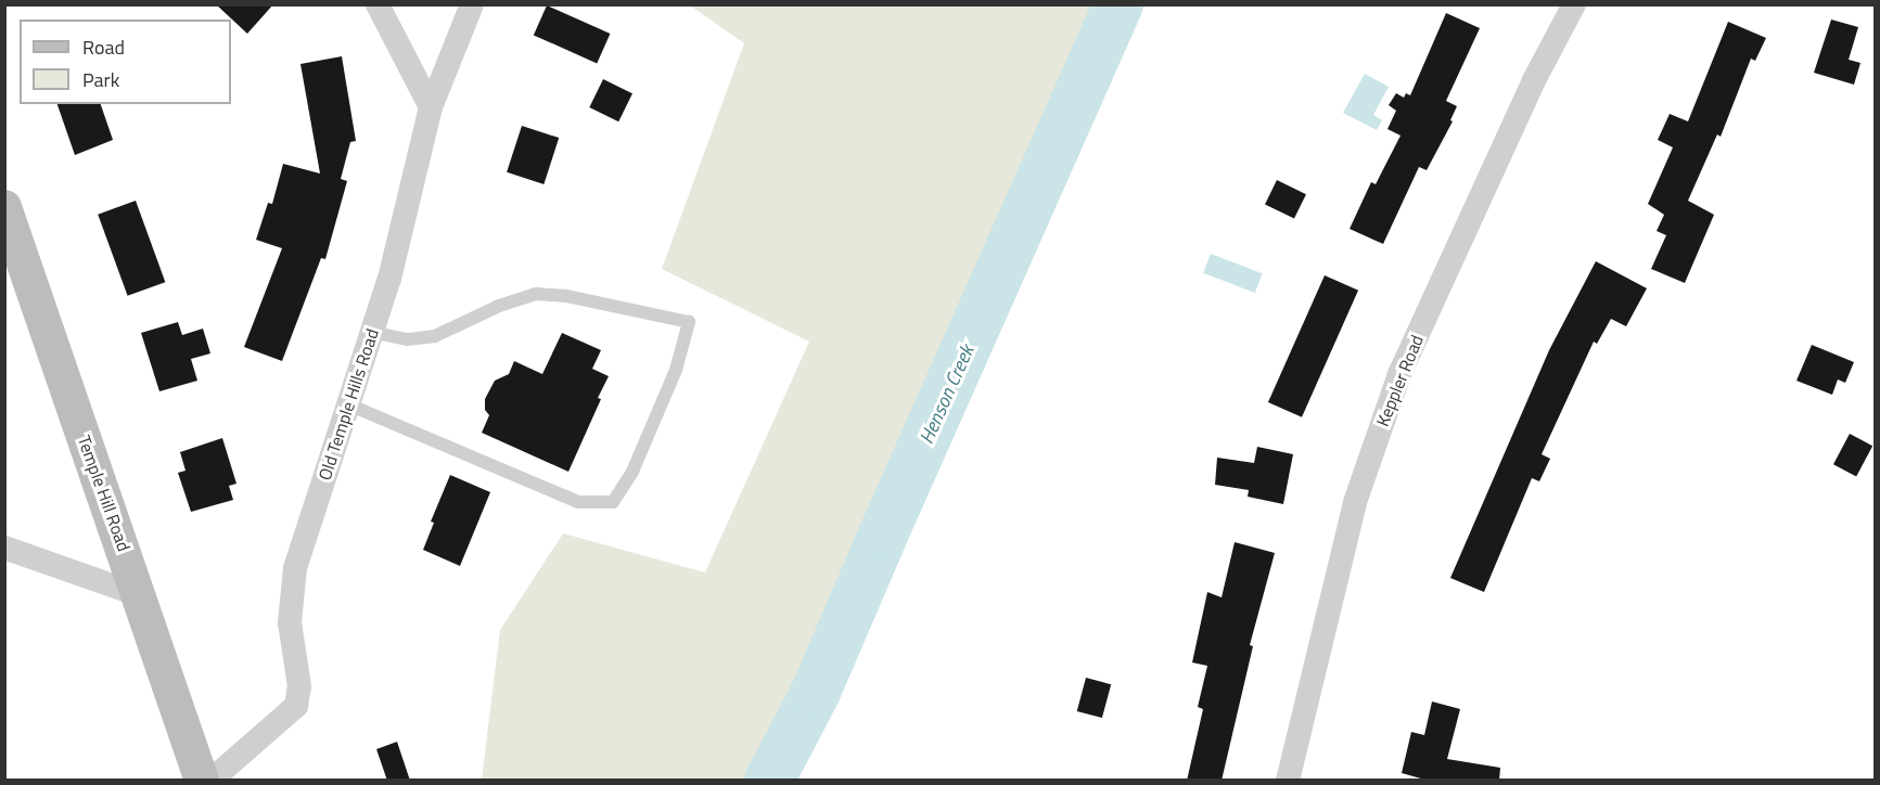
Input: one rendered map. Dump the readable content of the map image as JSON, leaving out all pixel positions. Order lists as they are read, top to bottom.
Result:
{
  "streets": {
    "main road": ["Temple Hill Road"],
    "street": ["Keppler Road", "Old Temple Hills Road"]
  },
  "water": ["Henson Creek"],
  "legend": ["Road", "Park"]
}
